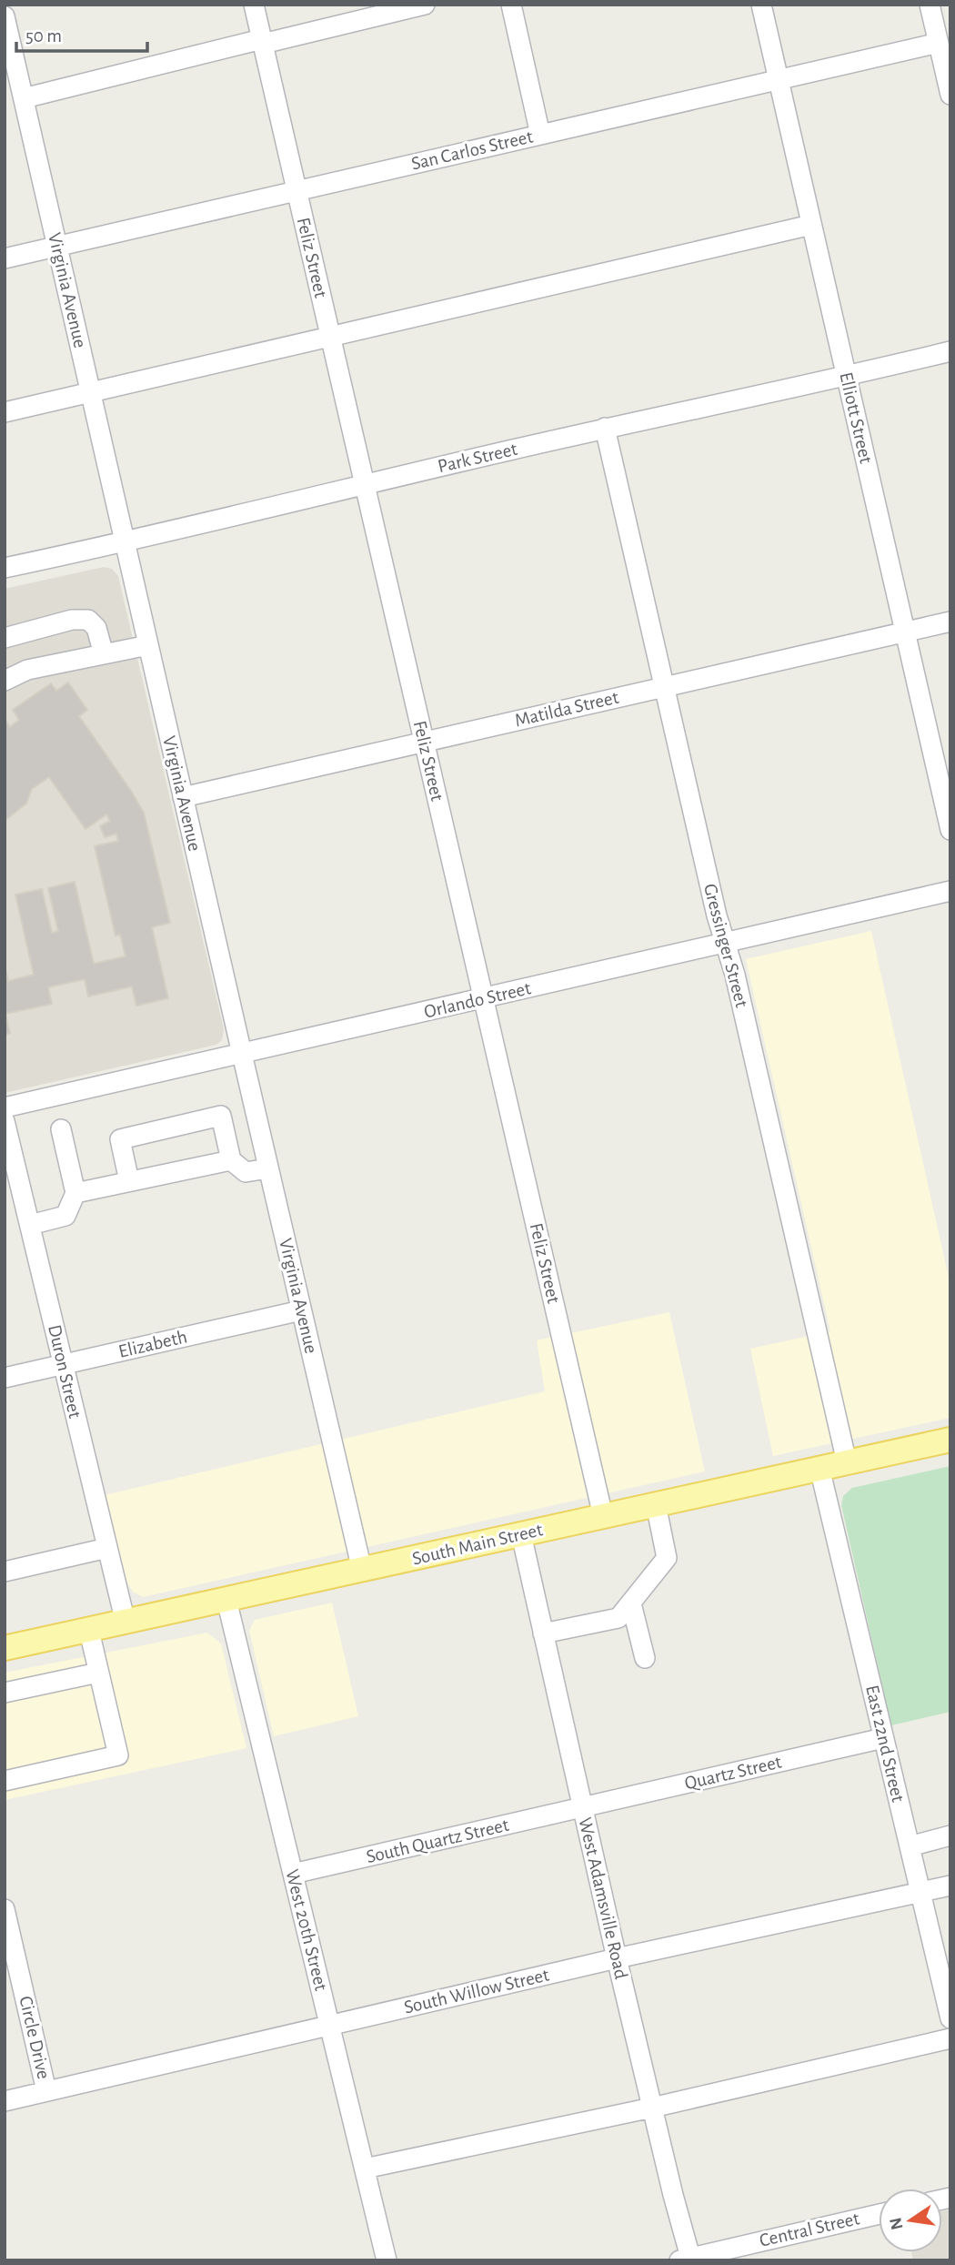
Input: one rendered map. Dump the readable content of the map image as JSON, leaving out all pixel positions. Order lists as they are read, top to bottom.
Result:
{
  "streets": {
    "main road": ["South Main Street"],
    "street": [
      "San Carlos Street",
      "Feliz Street",
      "Virginia Avenue",
      "Elliott Street",
      "Park Street",
      "Matilda Street",
      "Gressinger Street",
      "Orlando Street",
      "Elizabeth",
      "Duron Street",
      "East 22nd Street",
      "Quartz Street",
      "South Quartz Street",
      "West Adamsville Road",
      "West 20th Street",
      "South Willow Street",
      "Circle Drive",
      "Central Street"
    ]
  },
  "crossings": [
    ["San Carlos Street", "Feliz Street"],
    ["San Carlos Street", "Virginia Avenue"],
    ["San Carlos Street", "Elliott Street"],
    ["Feliz Street", "Park Street"],
    ["Feliz Street", "Matilda Street"],
    ["Feliz Street", "Orlando Street"],
    ["Feliz Street", "South Main Street"],
    ["Virginia Avenue", "Park Street"],
    ["Virginia Avenue", "Matilda Street"],
    ["Virginia Avenue", "Orlando Street"],
    ["Virginia Avenue", "Elizabeth"],
    ["Virginia Avenue", "South Main Street"],
    ["Elliott Street", "Park Street"],
    ["Elliott Street", "Matilda Street"],
    ["Park Street", "Gressinger Street"],
    ["Matilda Street", "Gressinger Street"],
    ["Gressinger Street", "Orlando Street"],
    ["Gressinger Street", "South Main Street"],
    ["Elizabeth", "Duron Street"],
    ["Duron Street", "South Main Street"],
    ["South Main Street", "East 22nd Street"],
    ["South Main Street", "West Adamsville Road"],
    ["South Main Street", "West 20th Street"],
    ["East 22nd Street", "Quartz Street"],
    ["East 22nd Street", "South Willow Street"],
    ["Quartz Street", "South Quartz Street"],
    ["Quartz Street", "West Adamsville Road"],
    ["South Quartz Street", "West Adamsville Road"],
    ["South Quartz Street", "West 20th Street"],
    ["West Adamsville Road", "South Willow Street"],
    ["West Adamsville Road", "Central Street"],
    ["West 20th Street", "South Willow Street"],
    ["South Willow Street", "Circle Drive"]
  ],
  "scale_bar": "50 m",
  "north": "left"
}
